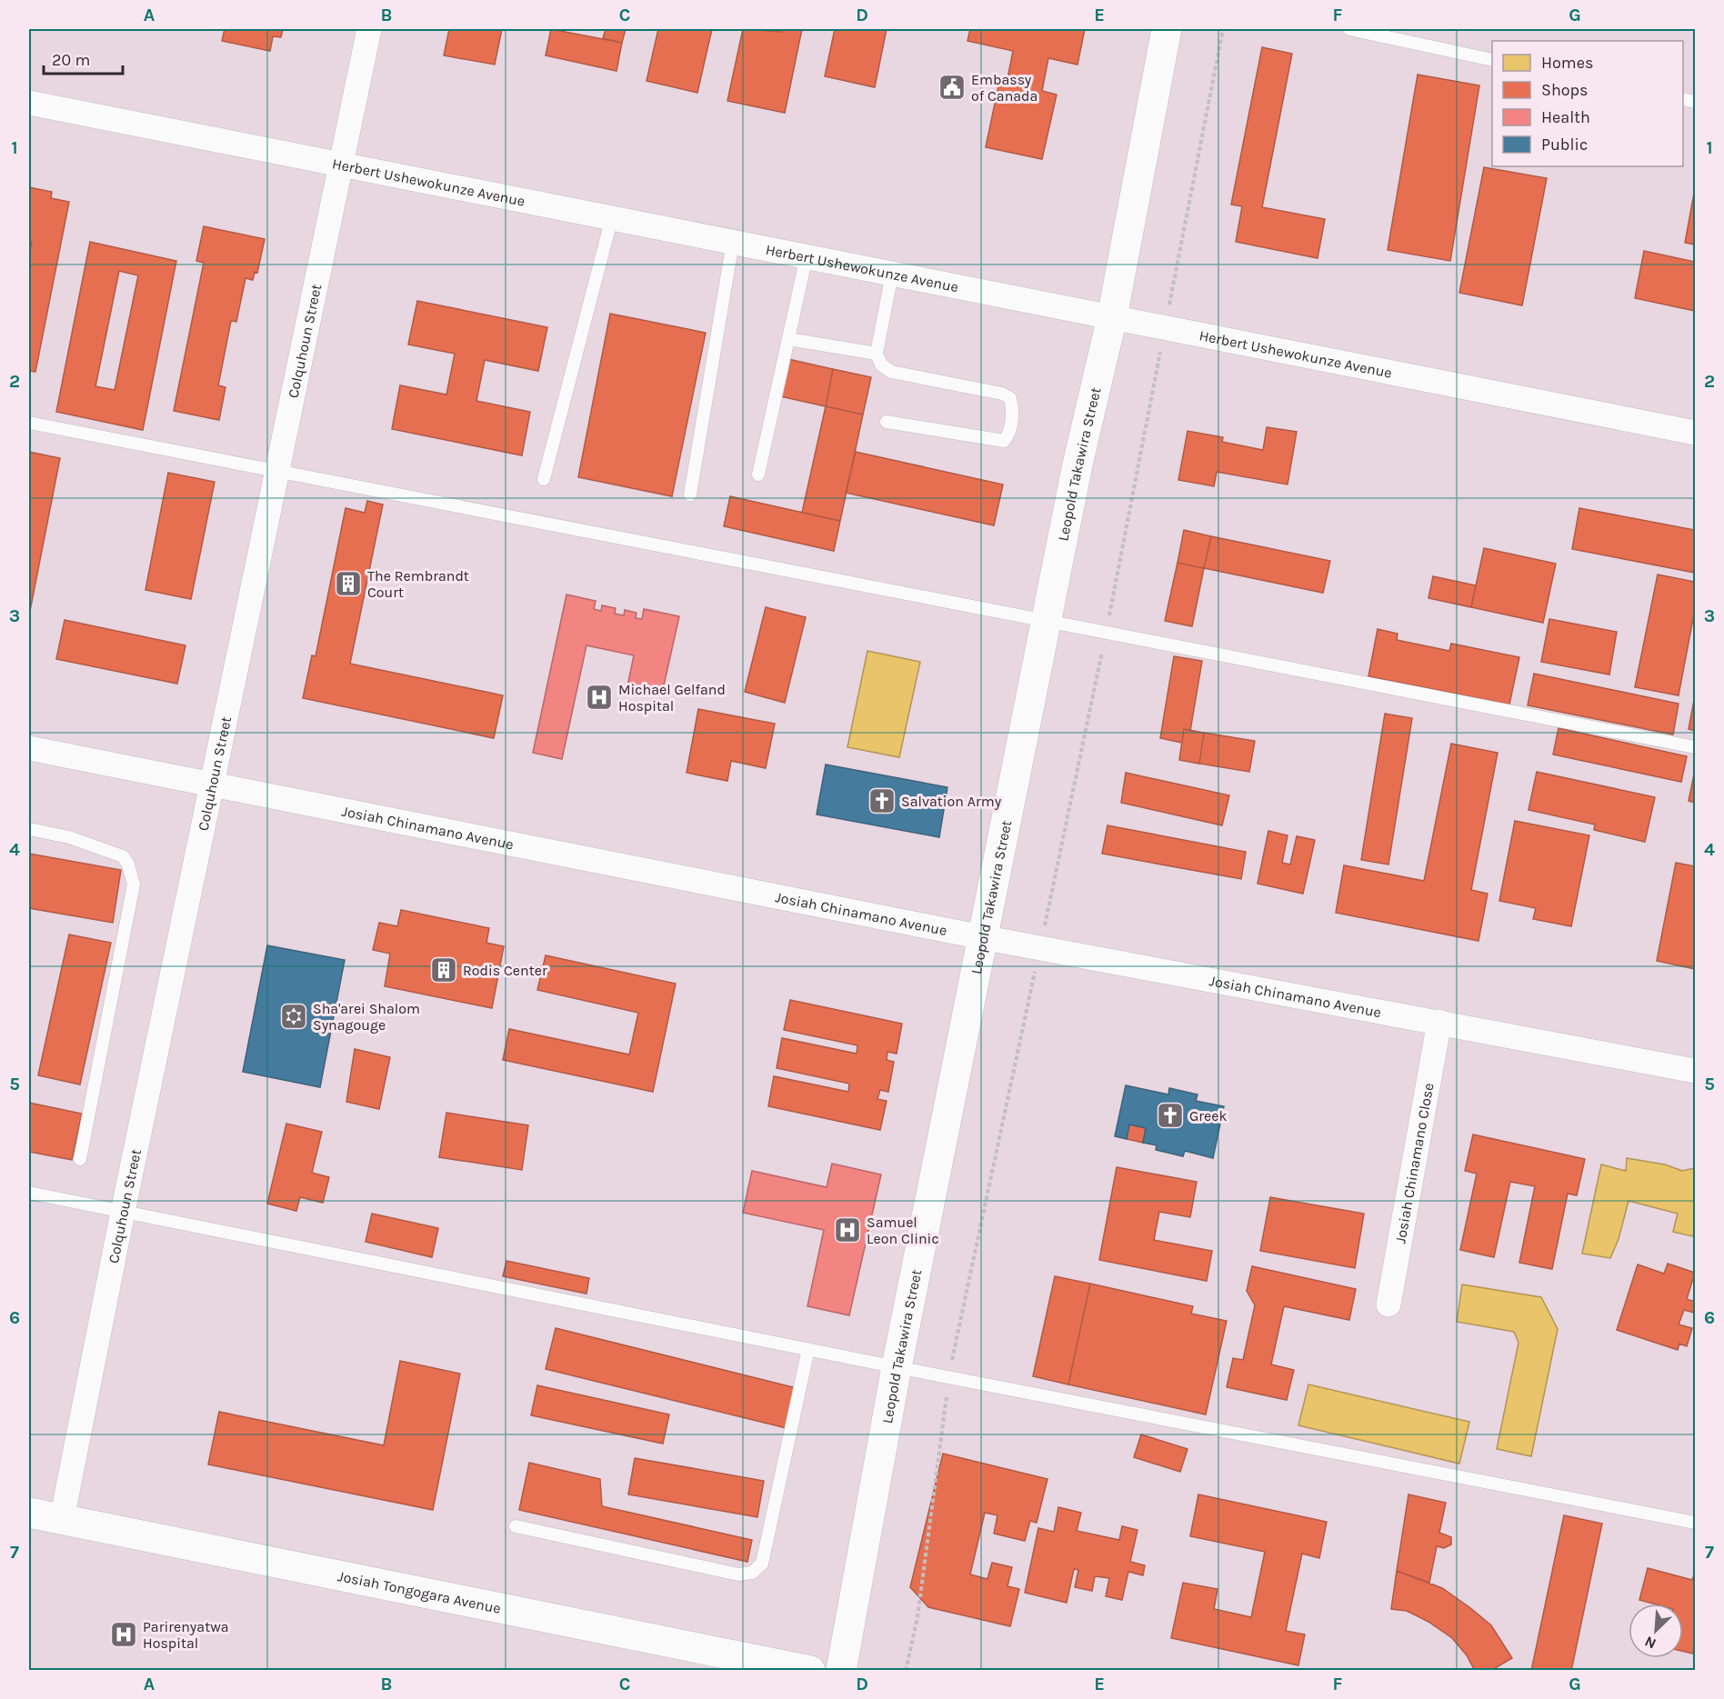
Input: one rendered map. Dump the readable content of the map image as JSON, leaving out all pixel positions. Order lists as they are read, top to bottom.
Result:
{
  "streets": {
    "main road": ["Leopold Takawira Street", "Josiah Tongogara Avenue"],
    "street": [
      "Herbert Ushewokunze Avenue",
      "Colquhoun Street",
      "Josiah Chinamano Avenue",
      "Josiah Chinamano Close"
    ]
  },
  "crossings": [
    ["Herbert Ushewokunze Avenue", "Colquhoun Street"],
    ["Herbert Ushewokunze Avenue", "Leopold Takawira Street"],
    ["Colquhoun Street", "Josiah Chinamano Avenue"],
    ["Colquhoun Street", "Josiah Tongogara Avenue"],
    ["Leopold Takawira Street", "Josiah Chinamano Avenue"],
    ["Josiah Chinamano Avenue", "Josiah Chinamano Close"]
  ],
  "places": {
    "public building": ["Embassy of Canada"],
    "building": ["The Rembrandt Court", "Rodis Center"],
    "hospital": ["Michael Gelfand Hospital", "Samuel Leon Clinic", "Parirenyatwa Hospital"],
    "church": ["Salvation Army", "Greek"],
    "synagogue": ["Sha'arei Shalom Synagouge"]
  },
  "legend": [
    "Homes",
    "Shops",
    "Health",
    "Public"
  ],
  "scale_bar": "20 m",
  "north": "bottom left",
  "grid": {
    "columns": [
      "A",
      "B",
      "C",
      "D",
      "E",
      "F",
      "G"
    ],
    "rows": [
      "1",
      "2",
      "3",
      "4",
      "5",
      "6",
      "7"
    ]
  }
}
